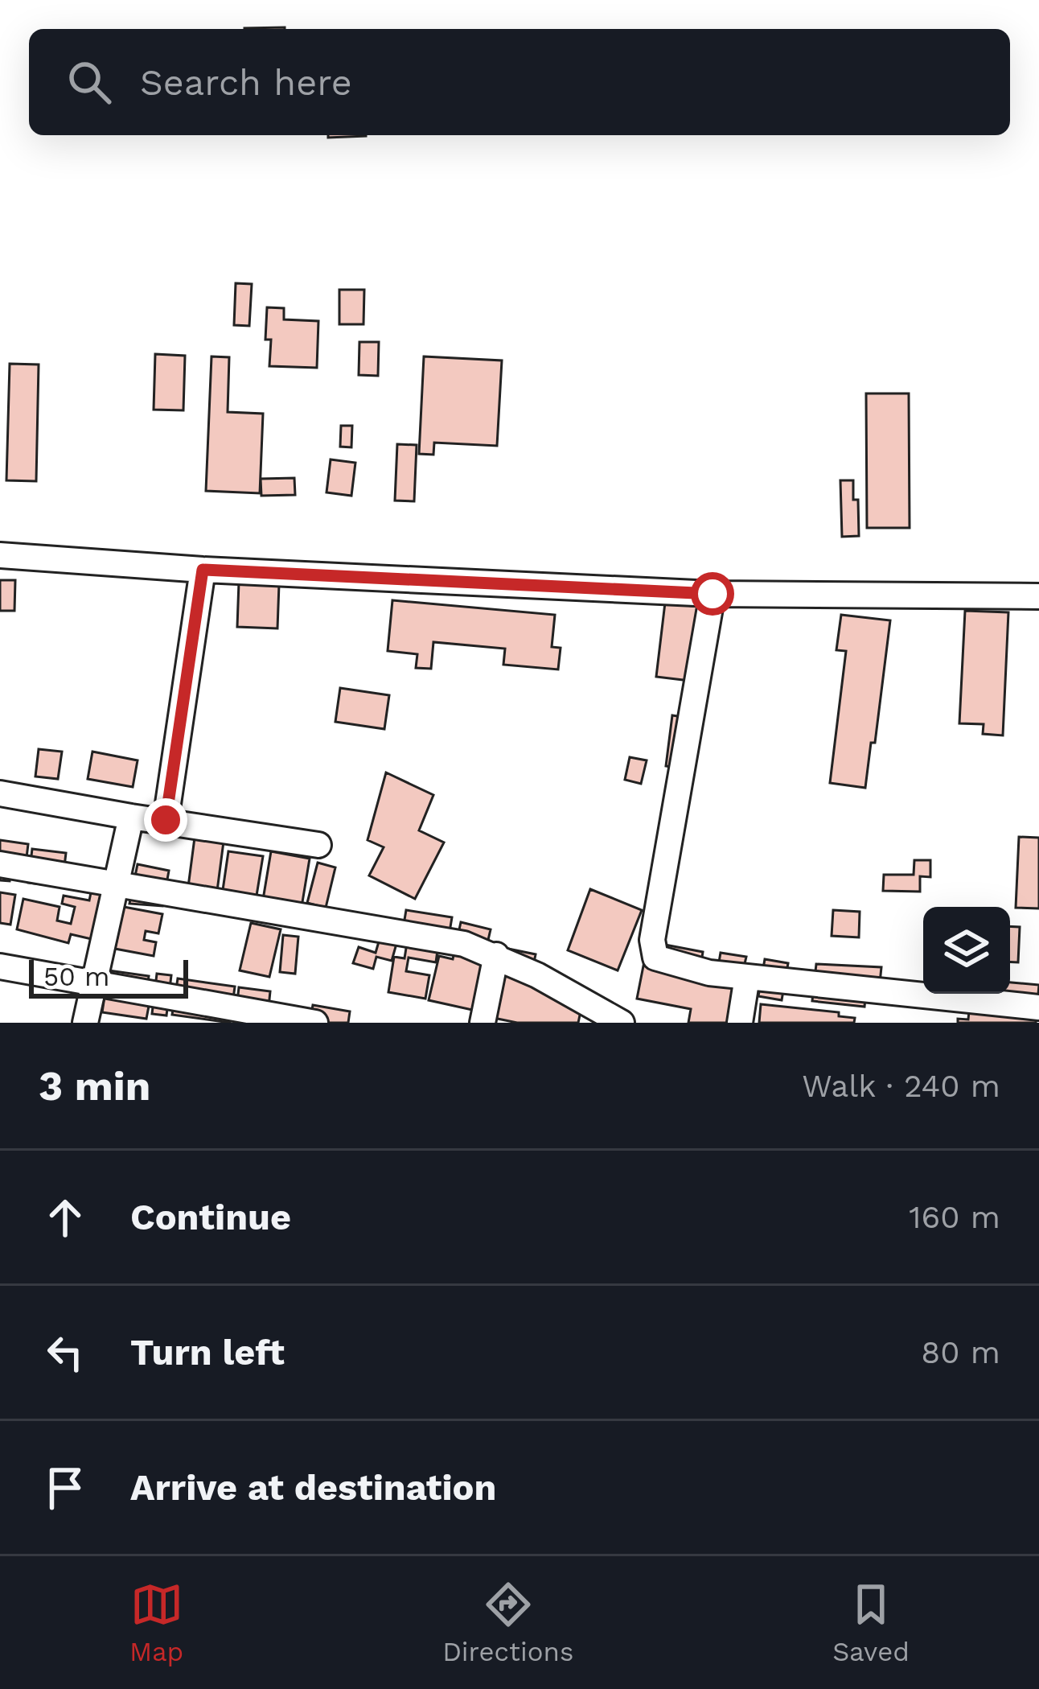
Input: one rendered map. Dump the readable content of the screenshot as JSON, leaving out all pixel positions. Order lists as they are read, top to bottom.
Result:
{
  "scale_bar": "50 m",
  "page": {
    "search": "Search here",
    "scale": "50 m",
    "heading": ["3 min", "Walk · 240 m"],
    "list": [
      ["Continue", "160 m"],
      ["Turn left", "80 m"],
      "Arrive at destination"
    ],
    "nav": ["Map", "Directions", "Saved"]
  }
}
